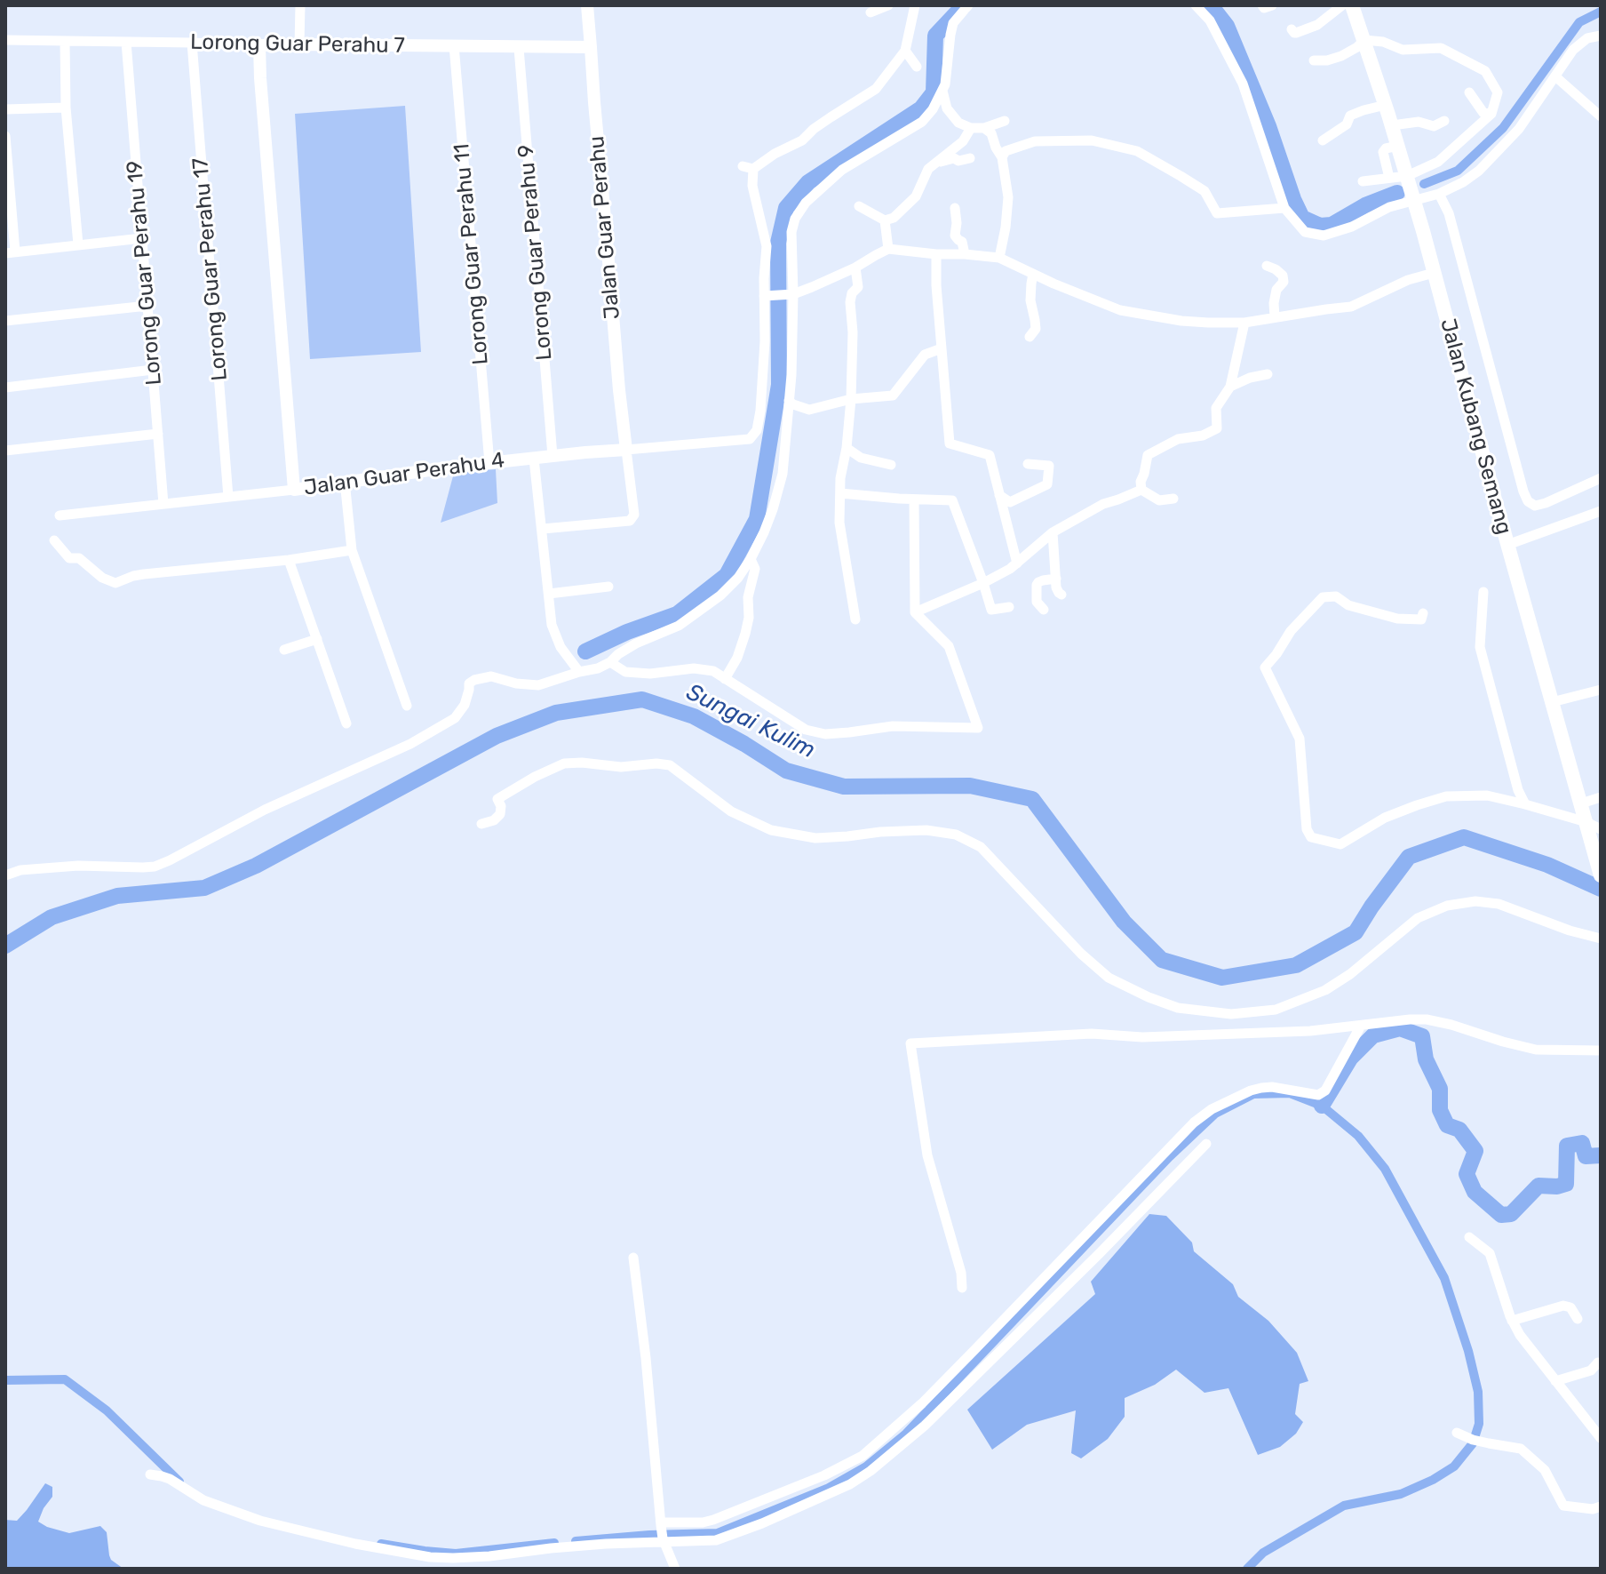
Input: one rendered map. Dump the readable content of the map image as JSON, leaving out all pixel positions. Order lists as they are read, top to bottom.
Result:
{
  "streets": {
    "main road": ["Jalan Kubang Semang"],
    "street": [
      "Lorong Guar Perahu 7",
      "Jalan Guar Perahu",
      "Lorong Guar Perahu 9",
      "Lorong Guar Perahu 11",
      "Lorong Guar Perahu 17",
      "Lorong Guar Perahu 19",
      "Jalan Guar Perahu 4"
    ]
  },
  "crossings": [
    ["Lorong Guar Perahu 7", "Jalan Guar Perahu"],
    ["Lorong Guar Perahu 7", "Lorong Guar Perahu 9"],
    ["Lorong Guar Perahu 7", "Lorong Guar Perahu 11"],
    ["Lorong Guar Perahu 7", "Lorong Guar Perahu 17"],
    ["Lorong Guar Perahu 7", "Lorong Guar Perahu 19"],
    ["Jalan Guar Perahu", "Jalan Guar Perahu 4"],
    ["Lorong Guar Perahu 9", "Jalan Guar Perahu 4"],
    ["Lorong Guar Perahu 11", "Jalan Guar Perahu 4"],
    ["Lorong Guar Perahu 17", "Jalan Guar Perahu 4"],
    ["Lorong Guar Perahu 19", "Jalan Guar Perahu 4"]
  ],
  "water": ["Sungai Kulim"]
}
